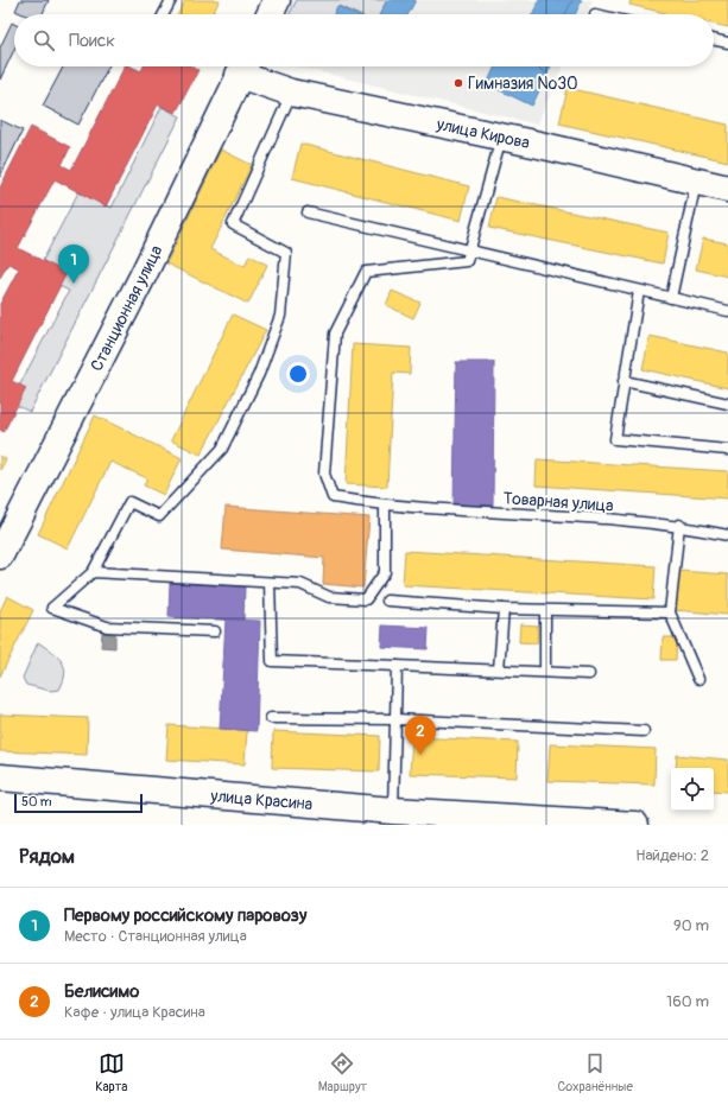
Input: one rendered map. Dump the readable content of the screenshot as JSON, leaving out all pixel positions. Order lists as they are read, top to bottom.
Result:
{
  "streets": {
    "main road": ["улица Кирова", "Станционная улица", "улица Красина"],
    "lane": ["Товарная улица"]
  },
  "crossings": [
    ["улица Кирова", "Станционная улица"]
  ],
  "places": ["Гимназия №30"],
  "scale_bar": "50 m",
  "page": {
    "search": "Поиск",
    "pins": ["1", "2"],
    "scale": "50 m",
    "heading": ["Рядом", "Найдено: 2"],
    "list": [
      {
        "mark": "1",
        "name": "Первому российскому паровозу",
        "note": "Место · Станционная улица",
        "value": "90 m"
      },
      {
        "mark": "2",
        "name": "Белисимо",
        "note": "Кафе · улица Красина",
        "value": "160 m"
      }
    ],
    "nav": ["Карта", "Маршрут", "Сохранённые"]
  }
}
